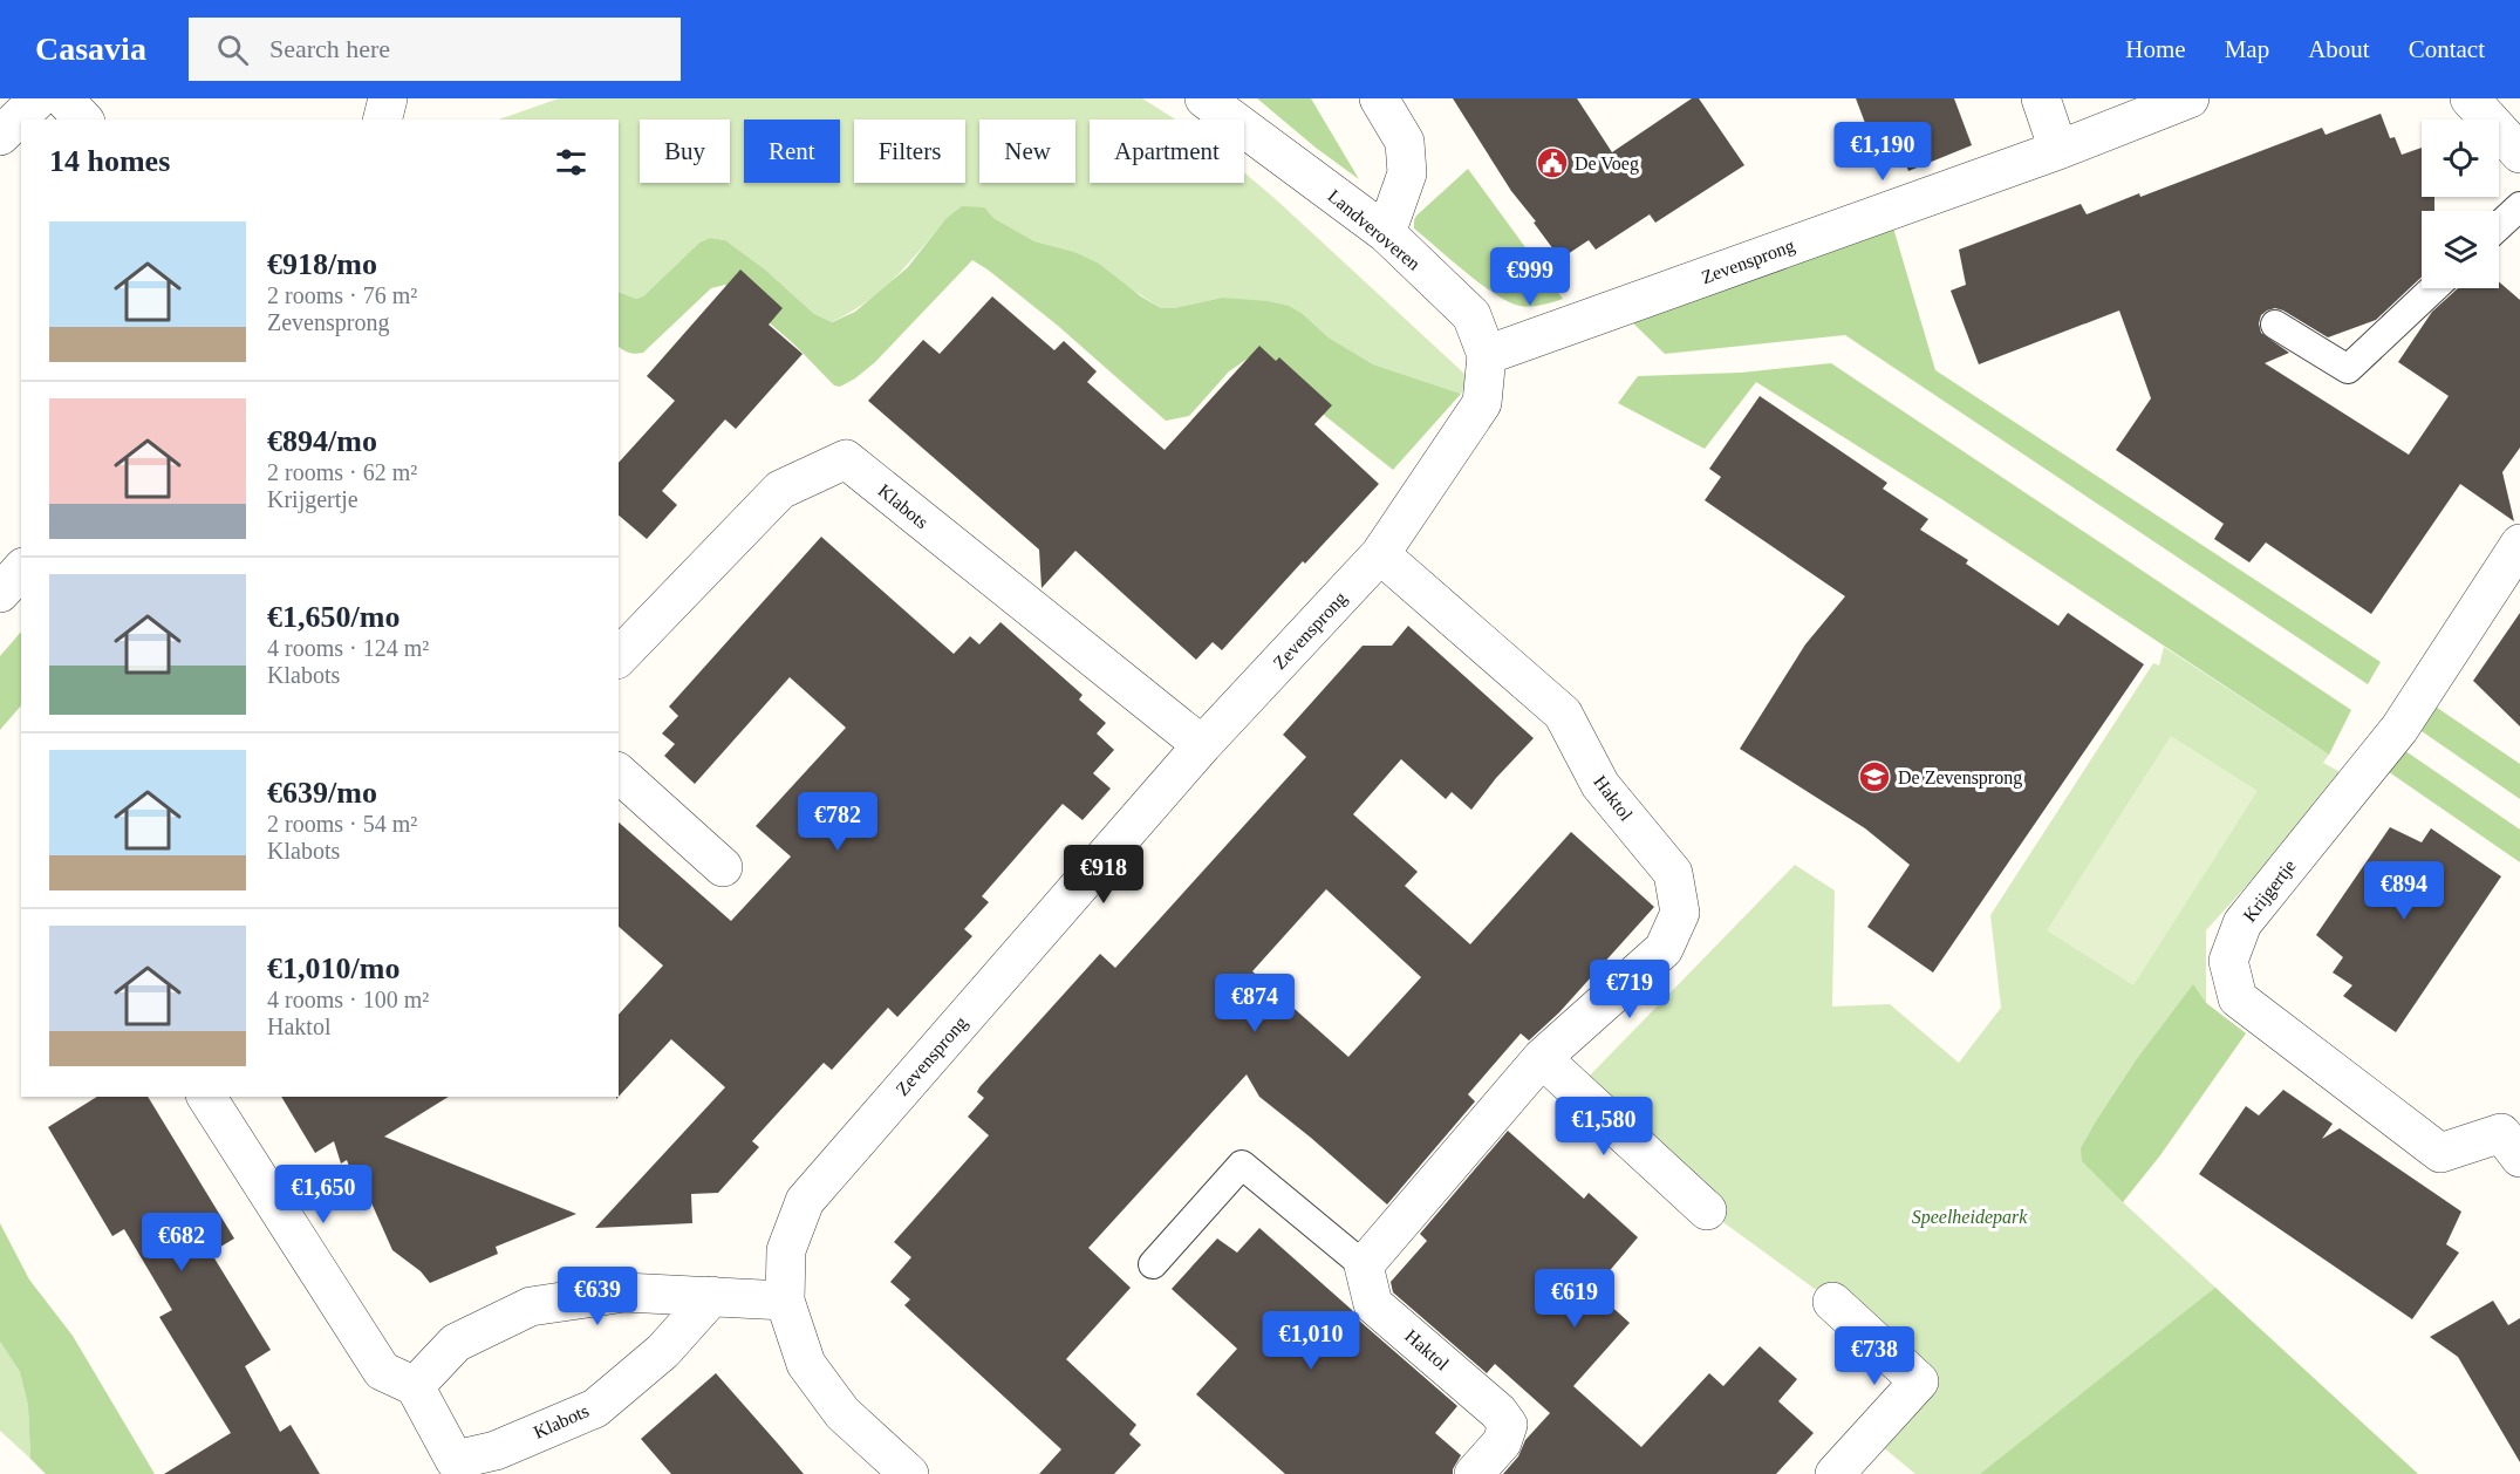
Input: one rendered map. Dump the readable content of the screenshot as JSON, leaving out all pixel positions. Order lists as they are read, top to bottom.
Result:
{
  "streets": {
    "street": [
      "Landveroveren",
      "Zevensprong",
      "Klabots",
      "Haktol",
      "Krijgertje"
    ]
  },
  "crossings": [
    ["Landveroveren", "Zevensprong"],
    ["Zevensprong", "Klabots"],
    ["Zevensprong", "Haktol"]
  ],
  "parks": ["Speelheidepark"],
  "places": {
    "public building": ["De Voeg"],
    "school or university": ["De Zevensprong"]
  },
  "page": {
    "header": "Casavia",
    "search": "Search here",
    "nav": [
      "Home",
      "Map",
      "About",
      "Contact"
    ],
    "chip": [
      "Buy",
      "Rent",
      "Filters",
      "New",
      "Apartment"
    ],
    "heading": "14 homes",
    "price": [
      "€1,190",
      "€999",
      "€782",
      "€918",
      "€894",
      "€719",
      "€874",
      "€1,580",
      "€1,650",
      "€682",
      "€639",
      "€619",
      "€1,010",
      "€738"
    ],
    "list": [
      {
        "name": "€918/mo",
        "note": "2 rooms · 76 m² · Zevensprong"
      },
      {
        "name": "€894/mo",
        "note": "2 rooms · 62 m² · Krijgertje"
      },
      {
        "name": "€1,650/mo",
        "note": "4 rooms · 124 m² · Klabots"
      },
      {
        "name": "€639/mo",
        "note": "2 rooms · 54 m² · Klabots"
      },
      {
        "name": "€1,010/mo",
        "note": "4 rooms · 100 m² · Haktol"
      }
    ]
  }
}
